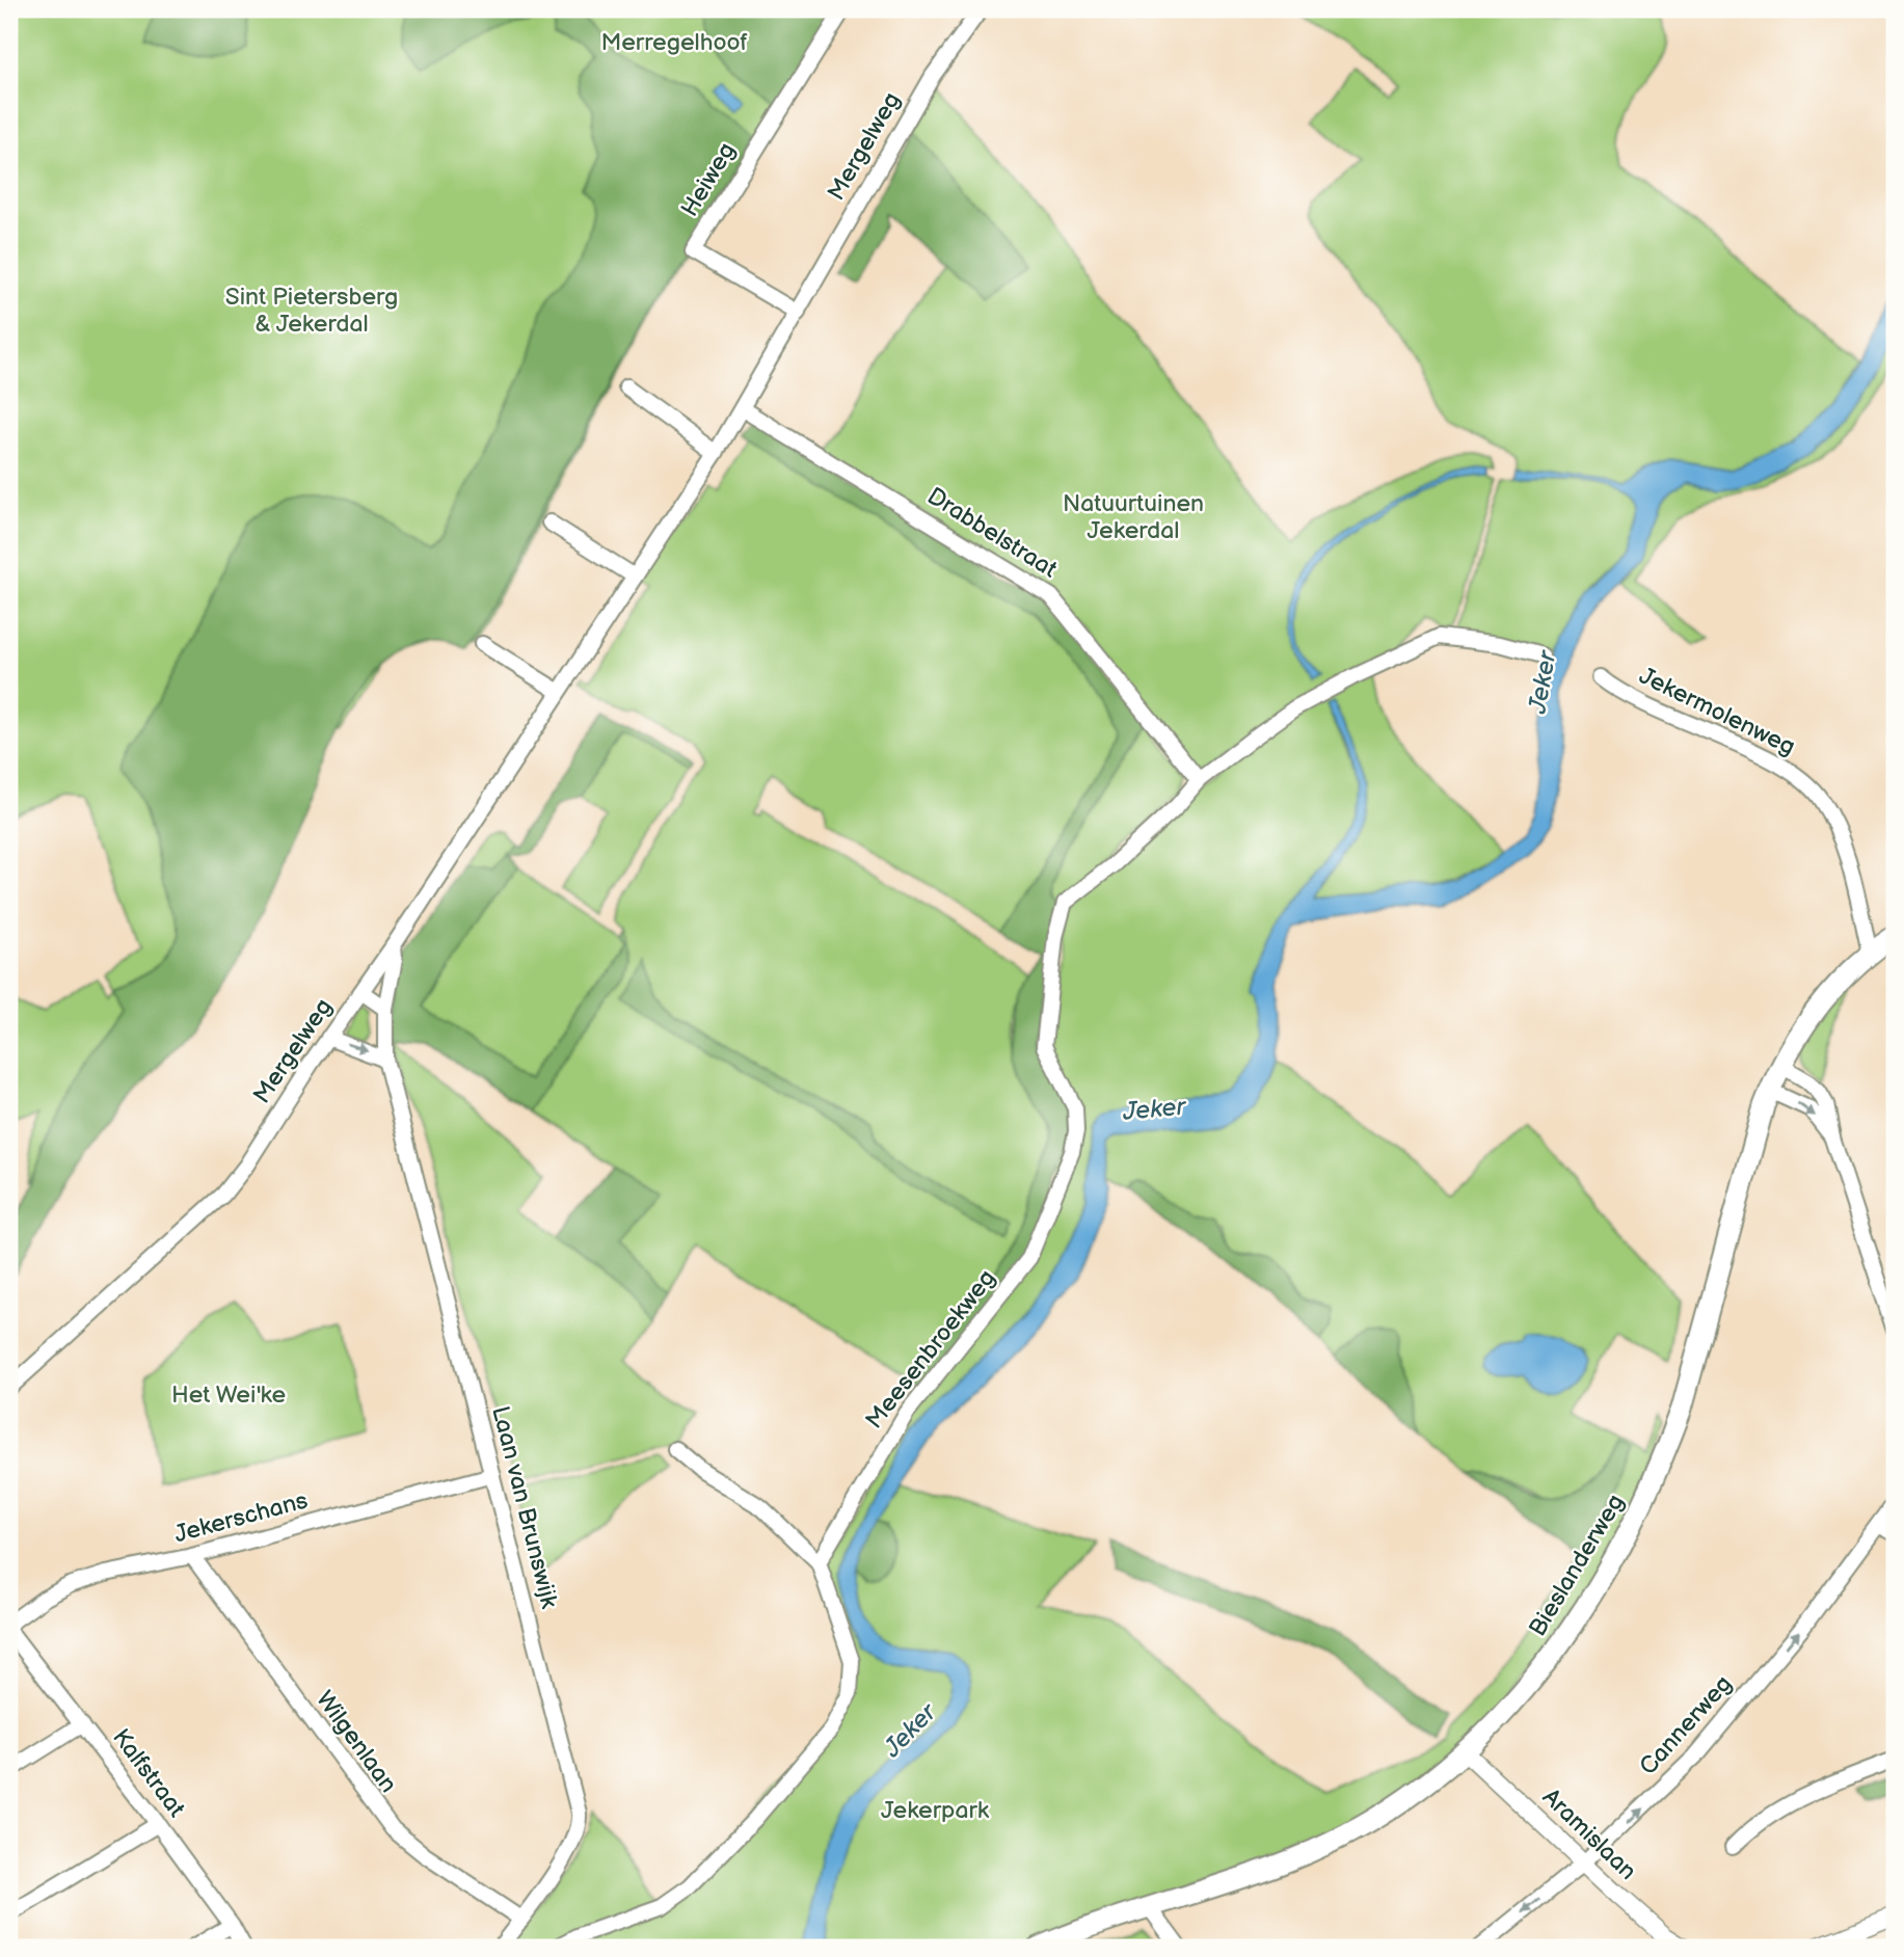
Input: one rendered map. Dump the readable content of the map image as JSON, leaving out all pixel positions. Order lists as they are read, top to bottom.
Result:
{
  "streets": {
    "main road": ["Bieslanderweg"],
    "street": [
      "Mergelweg",
      "Heiweg",
      "Drabbelstraat",
      "Jekermolenweg",
      "Meesenbroekweg",
      "Laan van Brunswijk",
      "Jekerschans",
      "Cannerweg",
      "Wilgenlaan",
      "Kalfstraat",
      "Aramislaan"
    ]
  },
  "crossings": [
    ["Mergelweg", "Heiweg"],
    ["Mergelweg", "Drabbelstraat"],
    ["Mergelweg", "Laan van Brunswijk"],
    ["Drabbelstraat", "Meesenbroekweg"],
    ["Laan van Brunswijk", "Jekerschans"],
    ["Laan van Brunswijk", "Wilgenlaan"],
    ["Jekerschans", "Wilgenlaan"],
    ["Bieslanderweg", "Aramislaan"],
    ["Cannerweg", "Aramislaan"]
  ],
  "water": ["Jeker"],
  "parks": [
    "Merregelhoof",
    "Sint Pietersberg & Jekerdal",
    "Natuurtuinen Jekerdal",
    "Het Wei'ke",
    "Jekerpark"
  ]
}
